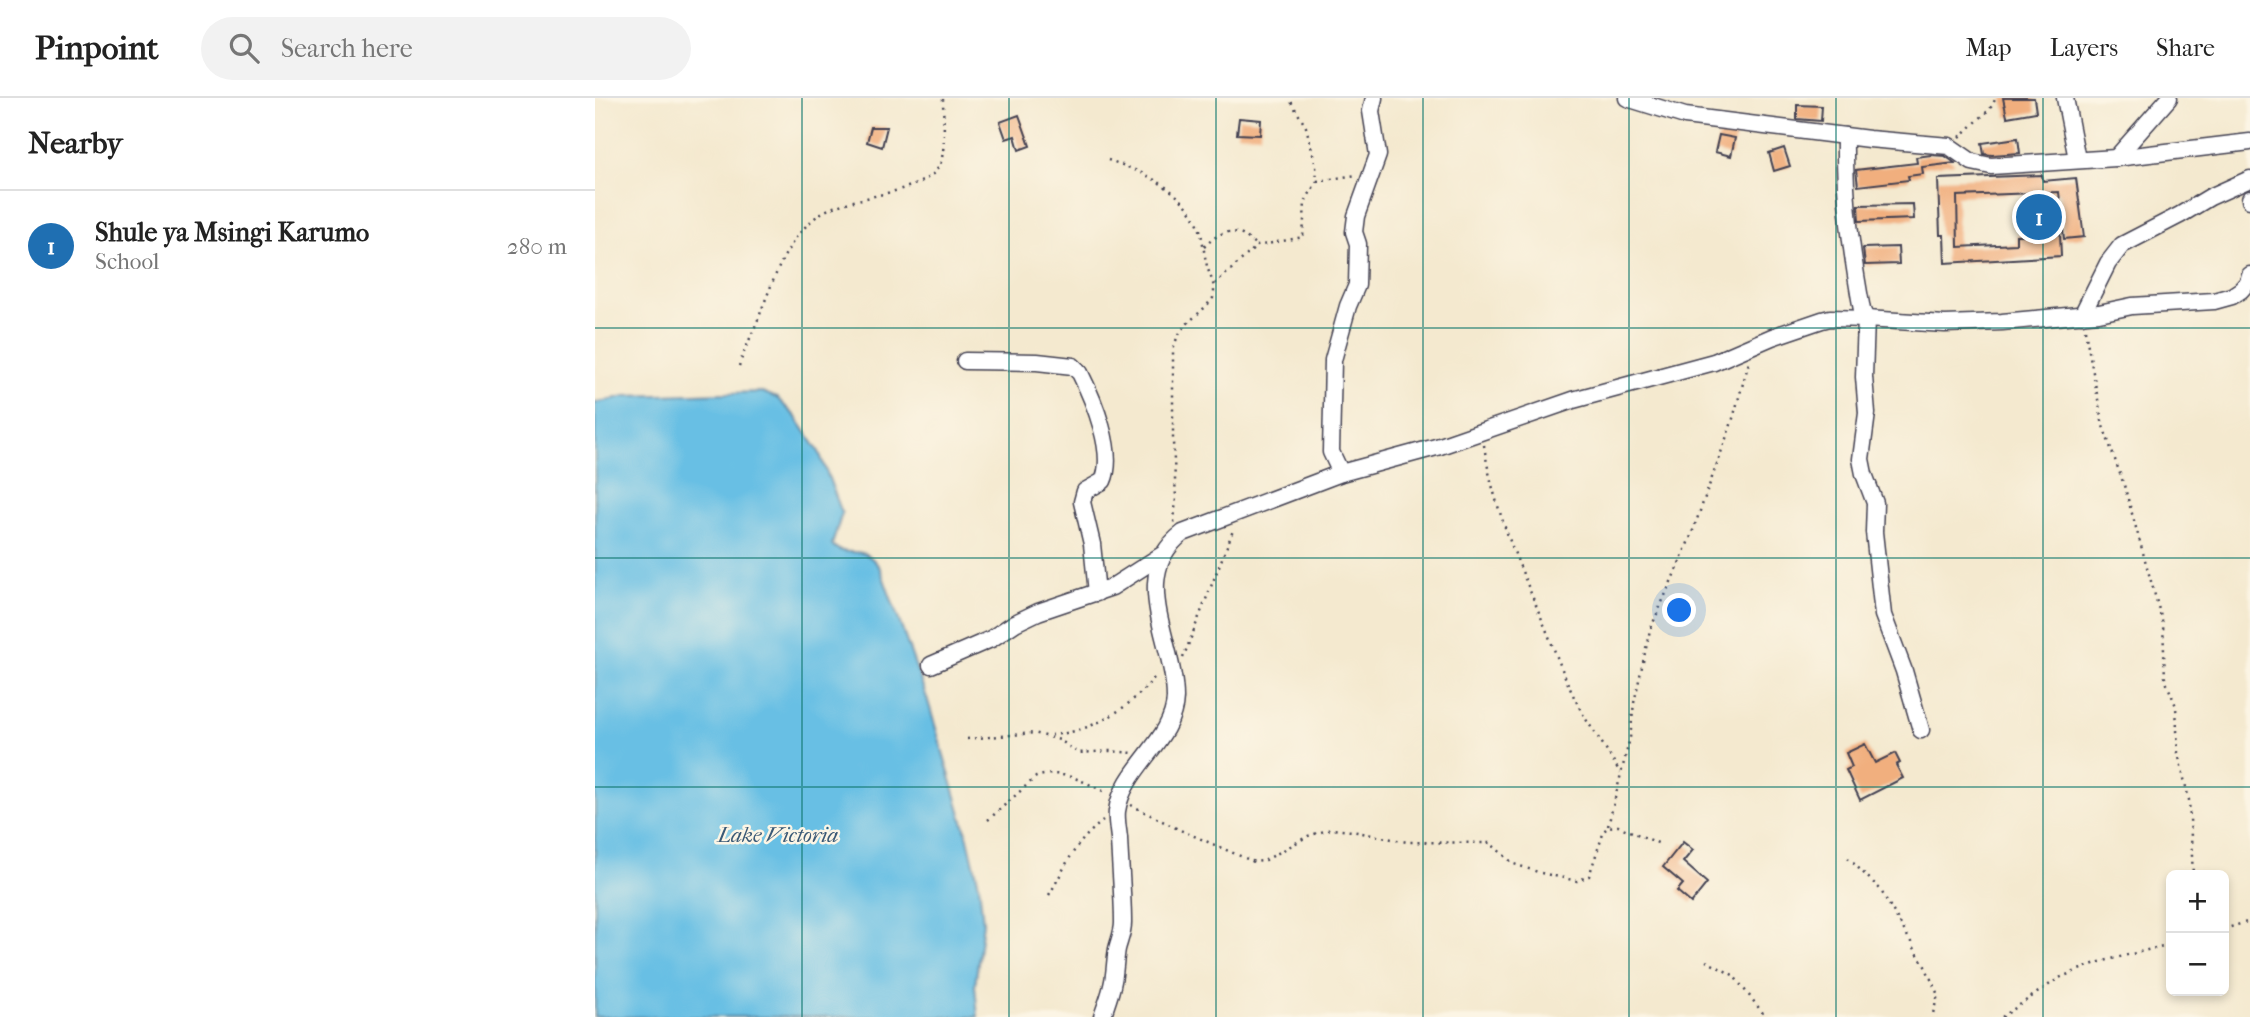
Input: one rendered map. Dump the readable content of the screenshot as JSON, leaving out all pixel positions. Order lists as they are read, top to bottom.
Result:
{
  "water": ["Lake Victoria"],
  "page": {
    "header": "Pinpoint",
    "search": "Search here",
    "nav": ["Map", "Layers", "Share"],
    "heading": "Nearby",
    "list": [
      {
        "mark": "1",
        "name": "Shule ya Msingi Karumo",
        "note": "School",
        "value": "280 m"
      }
    ],
    "pins": "1",
    "map_buttons": ["+", "−"]
  }
}
